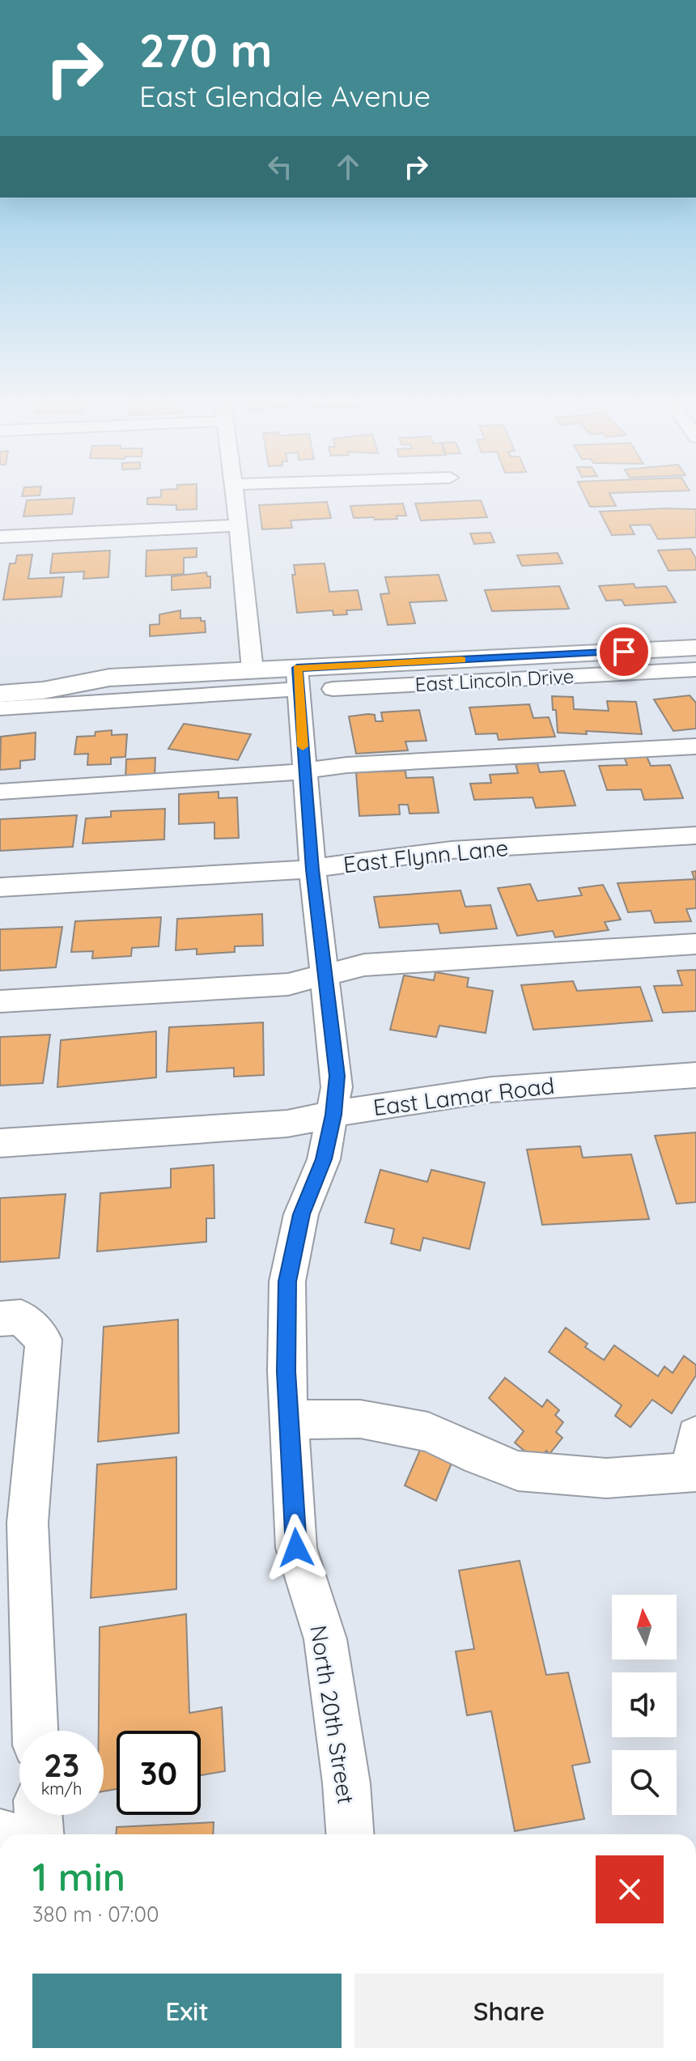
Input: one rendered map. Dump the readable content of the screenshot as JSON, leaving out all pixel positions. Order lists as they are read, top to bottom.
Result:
{
  "streets": {
    "street": [
      "East Lincoln Drive",
      "East Flynn Lane",
      "East Lamar Road",
      "North 20th Street"
    ]
  },
  "crossings": [
    ["East Lincoln Drive", "North 20th Street"],
    ["East Flynn Lane", "North 20th Street"],
    ["East Lamar Road", "North 20th Street"]
  ],
  "north": "top",
  "page": {
    "turn": ["270 m", "East Glendale Avenue"],
    "speed": "23 km/h",
    "limit": "30",
    "heading": ["1 min", "380 m · 07:00"],
    "buttons": ["Exit", "Share"]
  }
}
